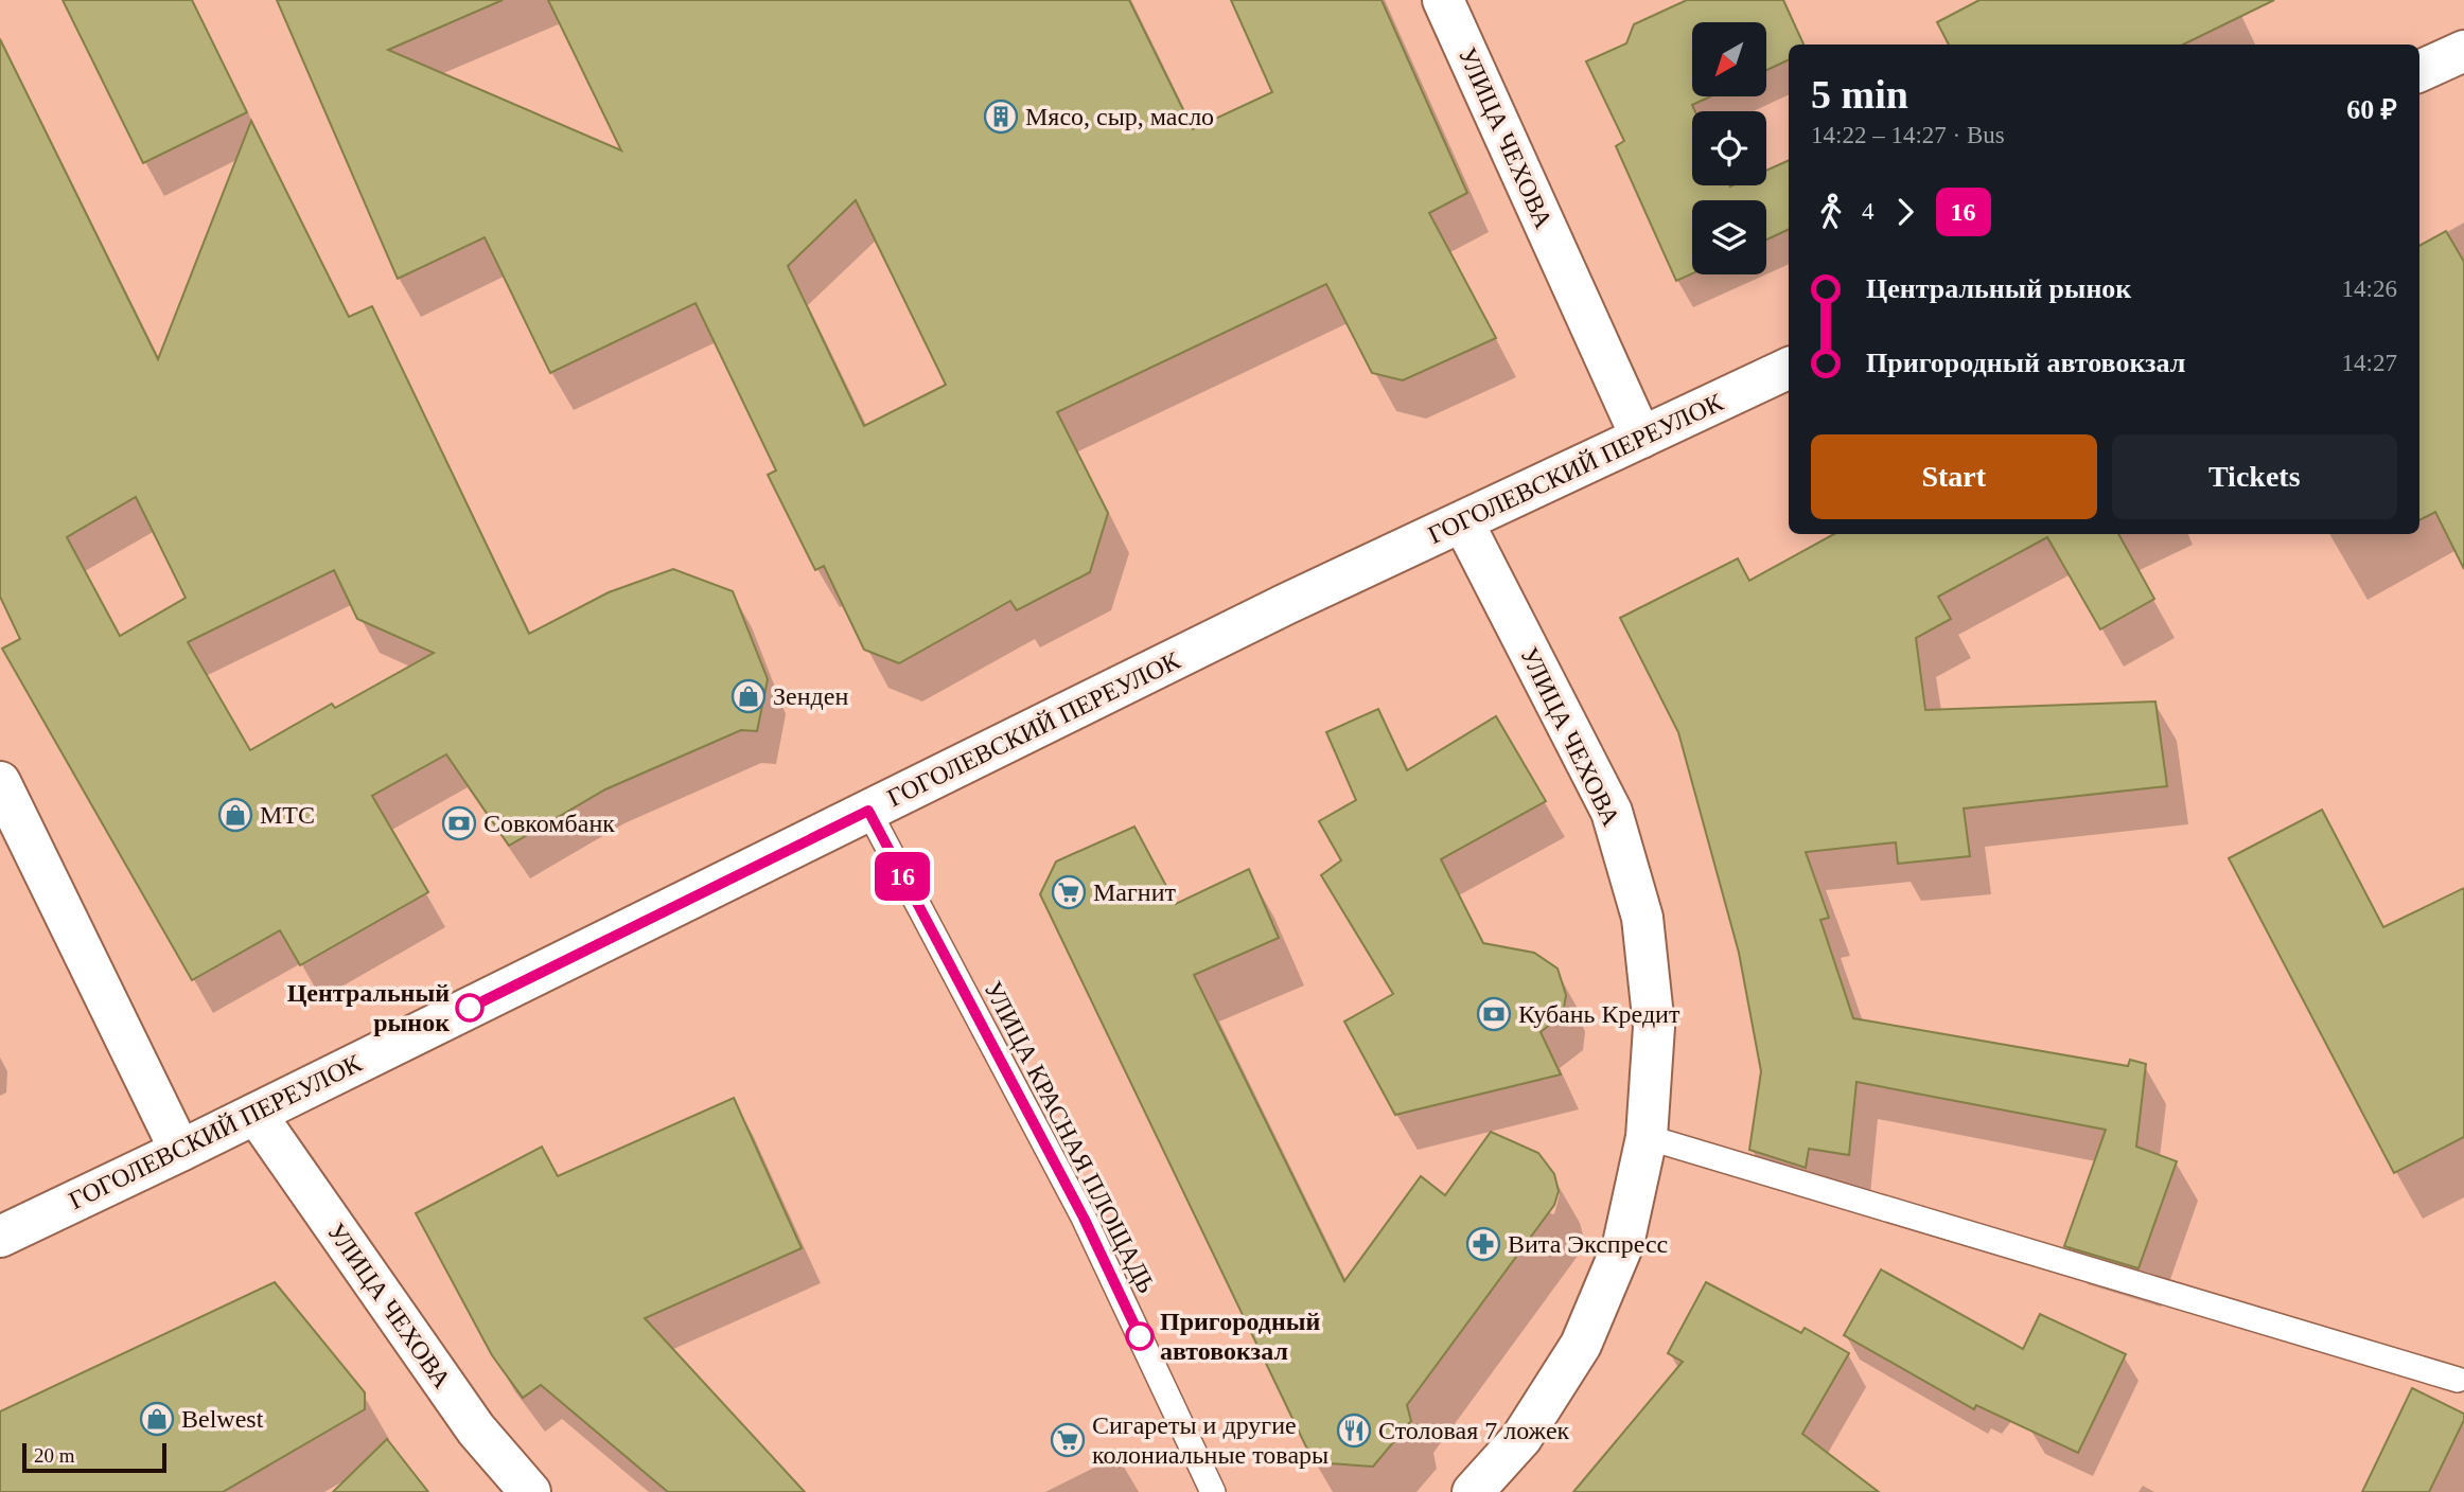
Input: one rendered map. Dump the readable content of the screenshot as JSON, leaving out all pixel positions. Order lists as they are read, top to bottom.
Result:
{
  "streets": {
    "main road": ["УЛИЦА ЧЕХОВА", "ГОГОЛЕВСКИЙ ПЕРЕУЛОК"],
    "lane": ["УЛИЦА КРАСНАЯ ПЛОЩАДЬ"]
  },
  "crossings": [
    ["УЛИЦА ЧЕХОВА", "ГОГОЛЕВСКИЙ ПЕРЕУЛОК"],
    ["ГОГОЛЕВСКИЙ ПЕРЕУЛОК", "УЛИЦА КРАСНАЯ ПЛОЩАДЬ"]
  ],
  "places": {
    "building": ["Мясо, сыр, масло"],
    "shop": ["Зенден", "МТС", "Belwest"],
    "bank": ["Совкомбанк", "Кубань Кредит"],
    "supermarket": ["Магнит", "Сигареты и другие колониальные товары"],
    "other": ["Центральный рынок", "Пригородный автовокзал"],
    "pharmacy": ["Вита Экспресс"],
    "restaurant": ["Столовая 7 ложек"]
  },
  "lines": ["bus line 16"],
  "scale_bar": "20 m",
  "north": "bottom left",
  "page": {
    "on_map": "16",
    "heading": ["5 min", "14:22 – 14:27 · Bus", "60 ₽"],
    "legs": ["4", "16"],
    "list": [
      {
        "name": "Центральный рынок",
        "value": "14:26"
      },
      {
        "name": "Пригородный автовокзал",
        "value": "14:27"
      }
    ],
    "buttons": ["Start", "Tickets"],
    "scale": "20 m"
  }
}
